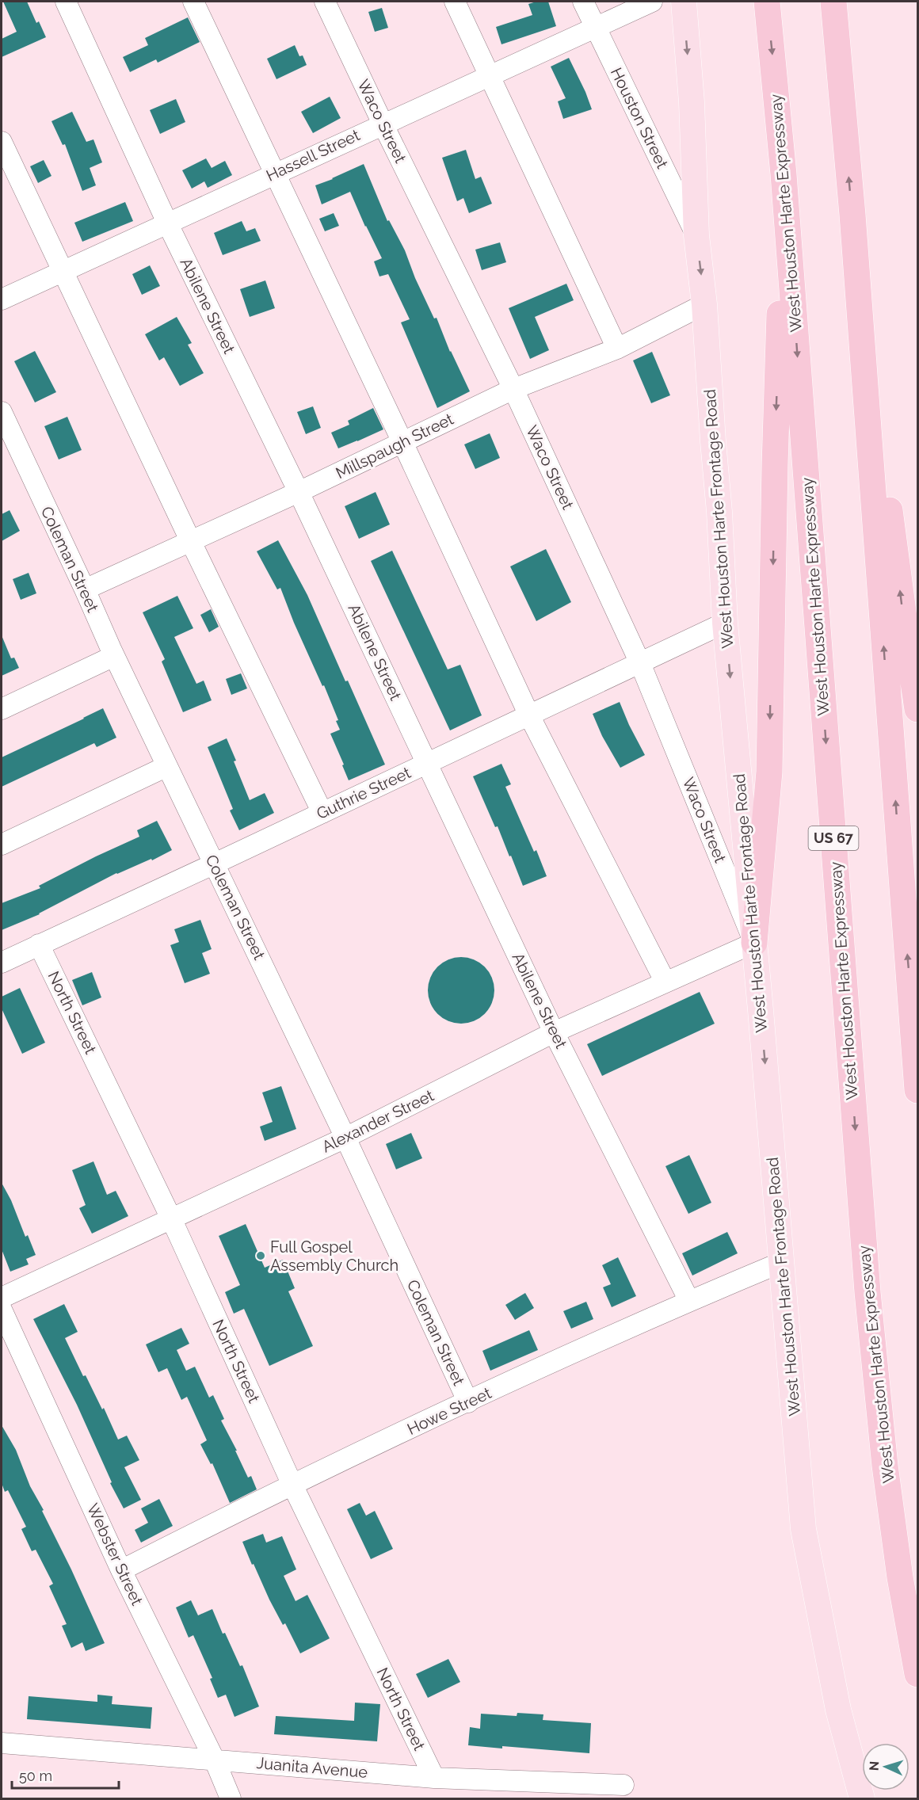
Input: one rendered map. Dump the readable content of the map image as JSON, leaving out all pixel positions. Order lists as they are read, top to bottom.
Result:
{
  "streets": {
    "highway": ["West Houston Harte Expressway", "US 67"],
    "main road": ["West Houston Harte Frontage Road"],
    "street": [
      "Houston Street",
      "Waco Street",
      "Hassell Street",
      "Abilene Street",
      "Millspaugh Street",
      "Coleman Street",
      "Guthrie Street",
      "North Street",
      "Alexander Street",
      "Howe Street",
      "Webster Street",
      "Juanita Avenue"
    ]
  },
  "crossings": [
    ["Houston Street", "Hassell Street"],
    ["Houston Street", "West Houston Harte Frontage Road"],
    ["Waco Street", "Hassell Street"],
    ["Waco Street", "Millspaugh Street"],
    ["Waco Street", "West Houston Harte Frontage Road"],
    ["Waco Street", "Guthrie Street"],
    ["Waco Street", "Alexander Street"],
    ["Hassell Street", "Abilene Street"],
    ["Abilene Street", "Millspaugh Street"],
    ["Abilene Street", "Guthrie Street"],
    ["Abilene Street", "Alexander Street"],
    ["Abilene Street", "Howe Street"],
    ["Millspaugh Street", "West Houston Harte Frontage Road"],
    ["Millspaugh Street", "Coleman Street"],
    ["West Houston Harte Frontage Road", "Guthrie Street"],
    ["West Houston Harte Frontage Road", "Alexander Street"],
    ["West Houston Harte Frontage Road", "Howe Street"],
    ["Coleman Street", "Guthrie Street"],
    ["Coleman Street", "Alexander Street"],
    ["Coleman Street", "Howe Street"],
    ["Guthrie Street", "North Street"],
    ["North Street", "Alexander Street"],
    ["North Street", "Howe Street"],
    ["North Street", "Juanita Avenue"],
    ["Howe Street", "Webster Street"],
    ["Webster Street", "Juanita Avenue"]
  ],
  "one_way": ["West Houston Harte Frontage Road"],
  "places": ["Full Gospel Assembly Church"],
  "scale_bar": "50 m",
  "north": "left"
}
